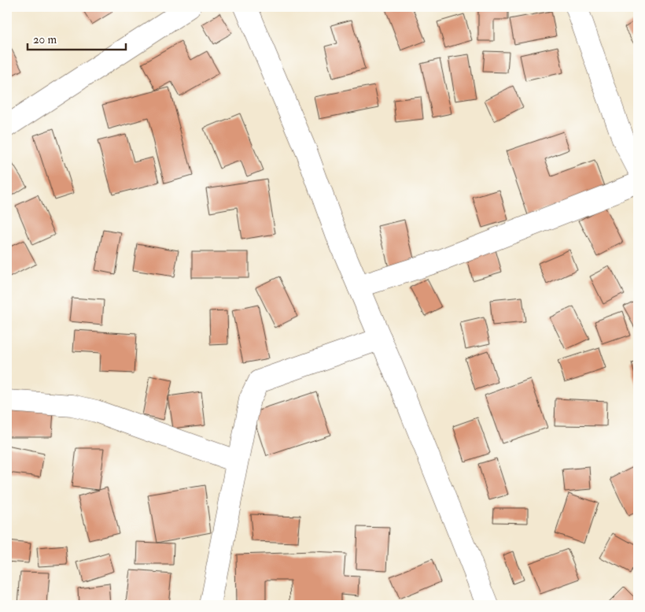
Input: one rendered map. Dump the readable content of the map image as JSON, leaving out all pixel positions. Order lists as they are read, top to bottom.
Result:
{
  "scale_bar": "20 m"
}
